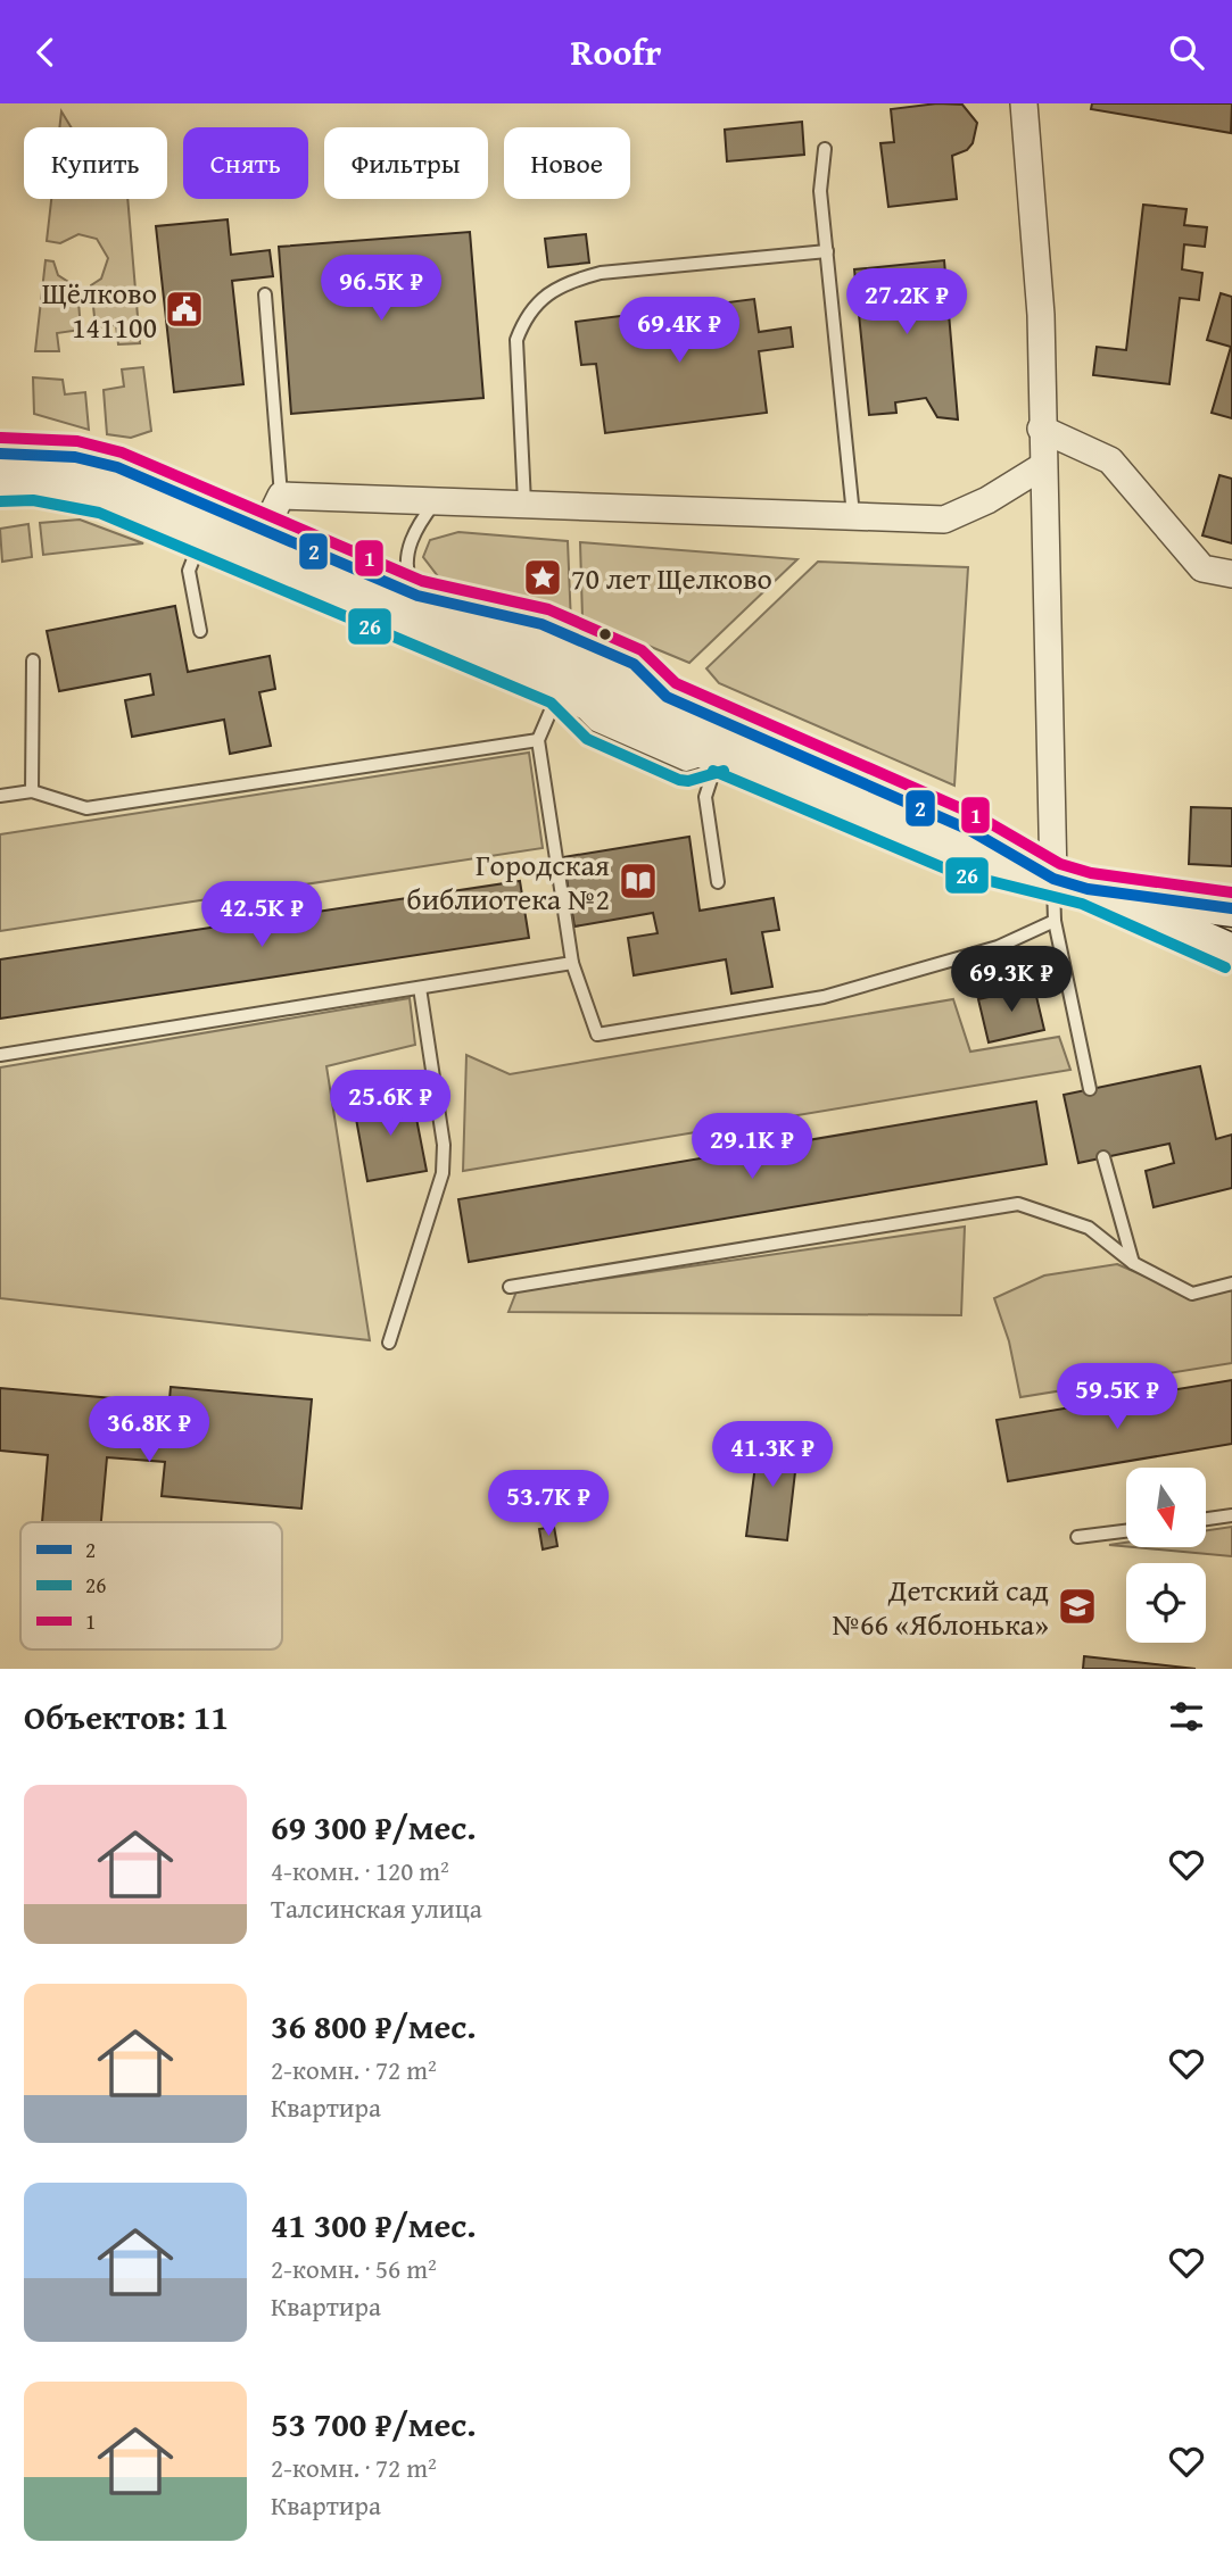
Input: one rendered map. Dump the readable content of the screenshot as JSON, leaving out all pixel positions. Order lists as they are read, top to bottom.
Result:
{
  "places": {
    "public building": ["Щёлково 141100"],
    "place": ["70 лет Щелково"],
    "library": ["Городская библиотека №2"],
    "school or university": ["Детский сад №66 «Яблонька»"]
  },
  "lines": ["transit line 1", "transit line 2", "transit line 26"],
  "legend": ["2", "26", "1"],
  "north": "bottom",
  "page": {
    "header": "Roofr",
    "chip": [
      "Купить",
      "Снять",
      "Фильтры",
      "Новое"
    ],
    "price": [
      "96.5K ₽",
      "27.2K ₽",
      "69.4K ₽",
      "42.5K ₽",
      "69.3K ₽",
      "25.6K ₽",
      "29.1K ₽",
      "59.5K ₽",
      "36.8K ₽",
      "41.3K ₽",
      "53.7K ₽"
    ],
    "heading": "Объектов: 11",
    "list": [
      {
        "name": "69 300 ₽/мес.",
        "note": "4-комн. · 120 m² · Талсинская улица"
      },
      {
        "name": "36 800 ₽/мес.",
        "note": "2-комн. · 72 m² · Квартира"
      },
      {
        "name": "41 300 ₽/мес.",
        "note": "2-комн. · 56 m² · Квартира"
      },
      {
        "name": "53 700 ₽/мес.",
        "note": "2-комн. · 72 m² · Квартира"
      }
    ]
  }
}
